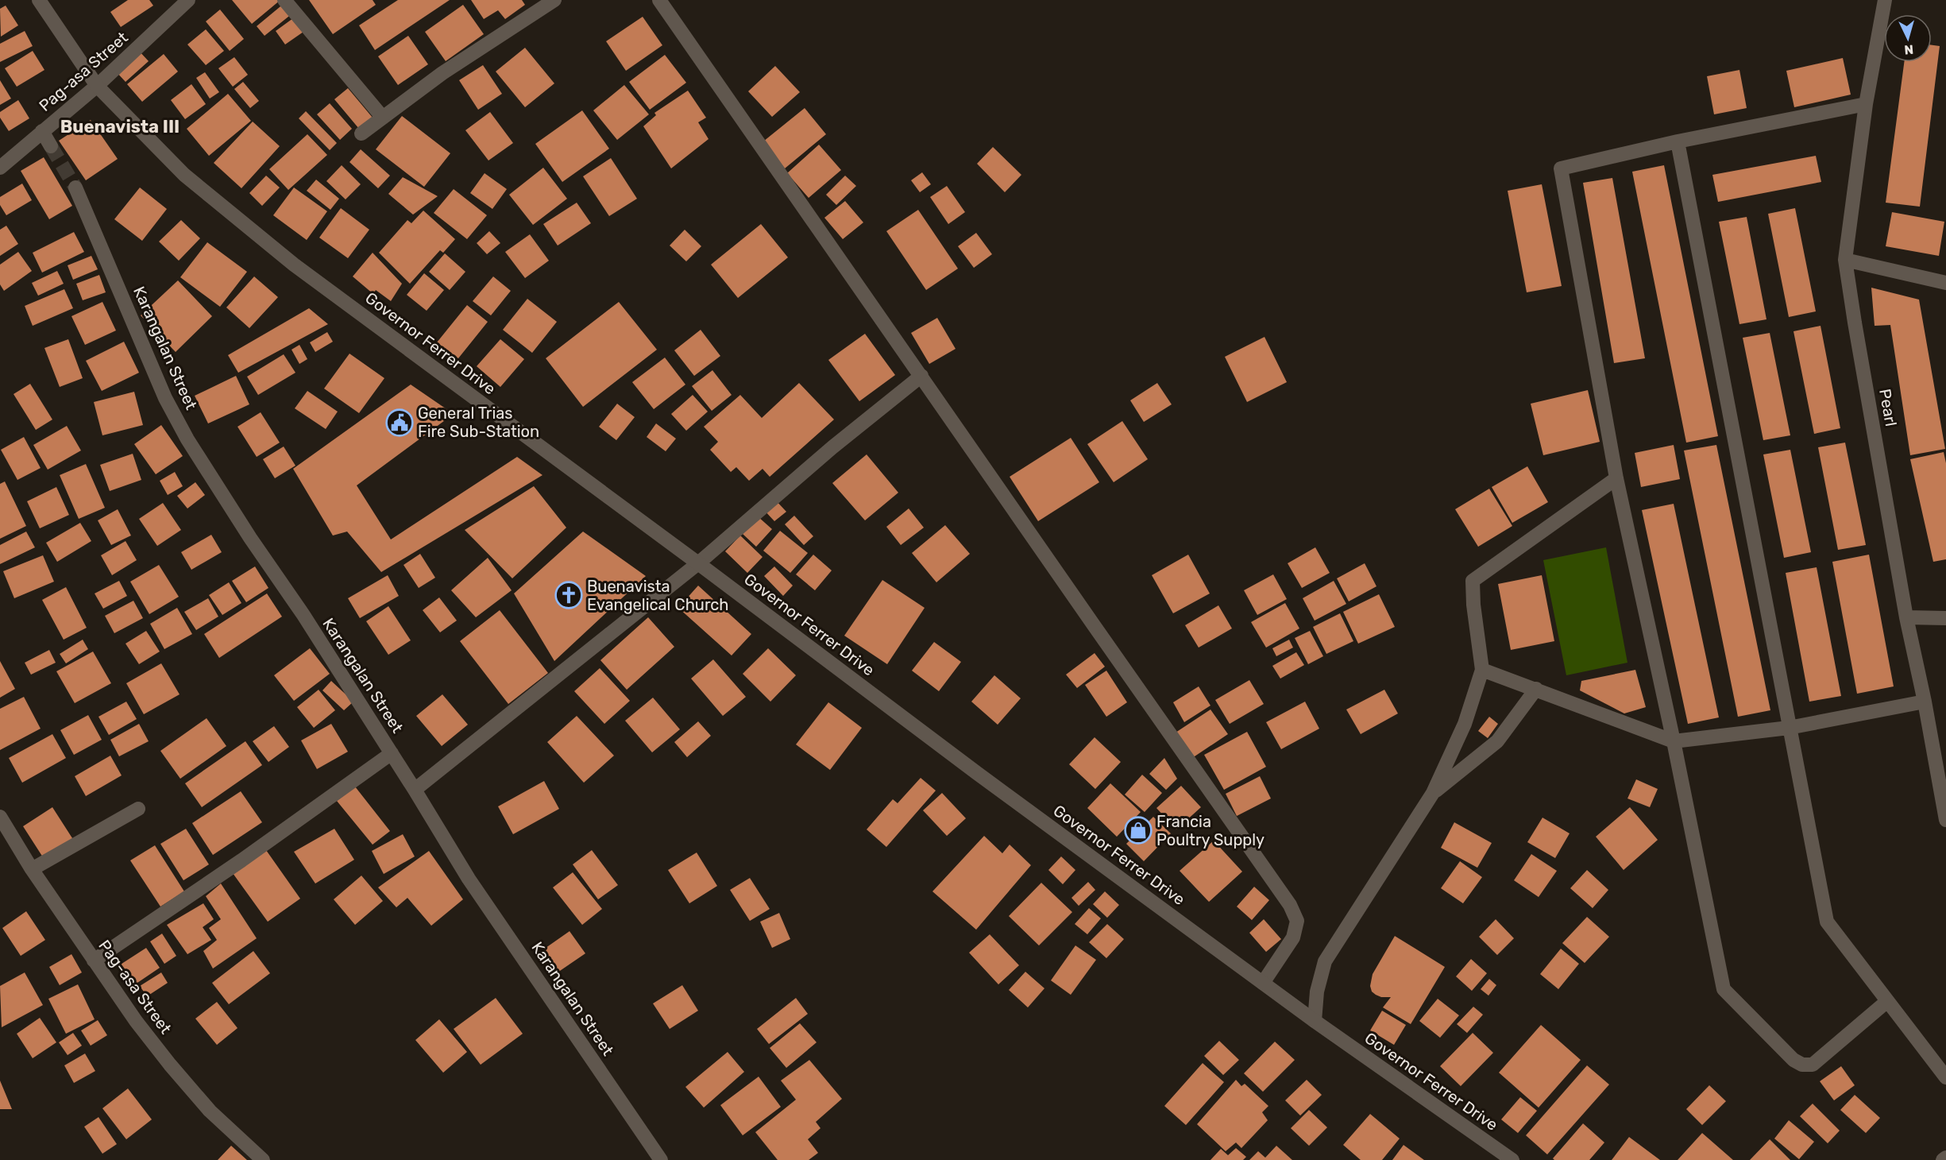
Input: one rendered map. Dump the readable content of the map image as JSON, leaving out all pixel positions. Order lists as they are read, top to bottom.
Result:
{
  "streets": {
    "street": [
      "Pag-asa Street",
      "Governor Ferrer Drive",
      "Karangalan Street",
      "Pearl"
    ]
  },
  "crossings": [
    ["Pag-asa Street", "Governor Ferrer Drive"]
  ],
  "districts": ["Buenavista III"],
  "places": {
    "public building": ["General Trias Fire Sub-Station"],
    "church": ["Buenavista Evangelical Church"],
    "shop": ["Francia Poultry Supply"]
  },
  "north": "bottom"
}
